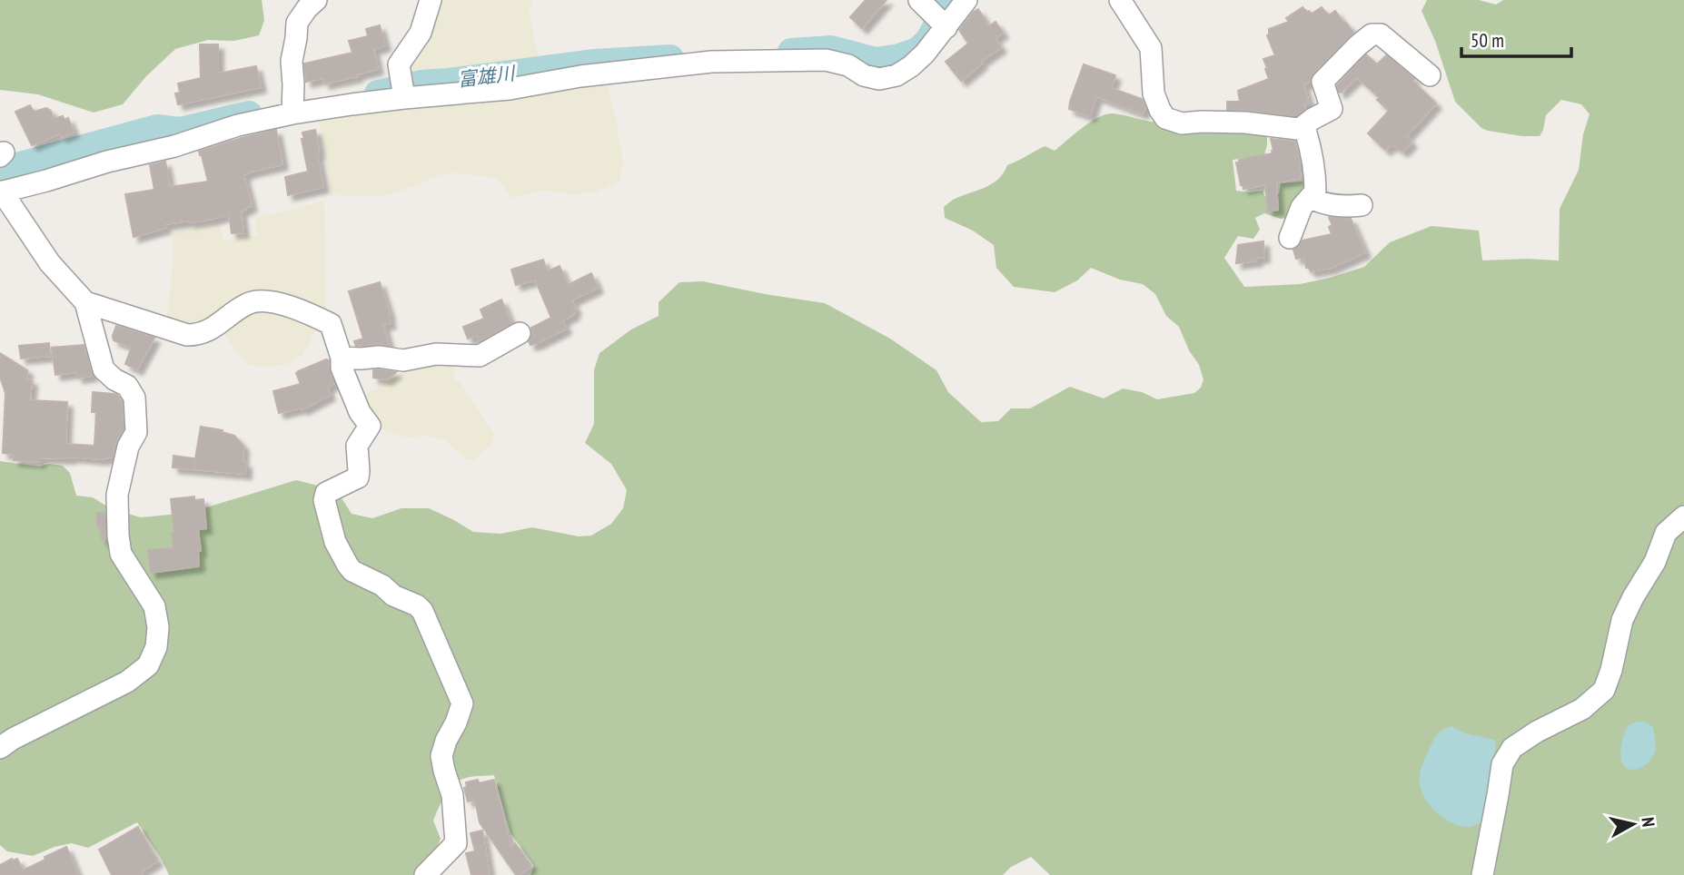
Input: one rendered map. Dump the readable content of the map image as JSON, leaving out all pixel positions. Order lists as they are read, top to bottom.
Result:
{
  "water": ["富雄川"],
  "scale_bar": "50 m",
  "north": "right"
}
